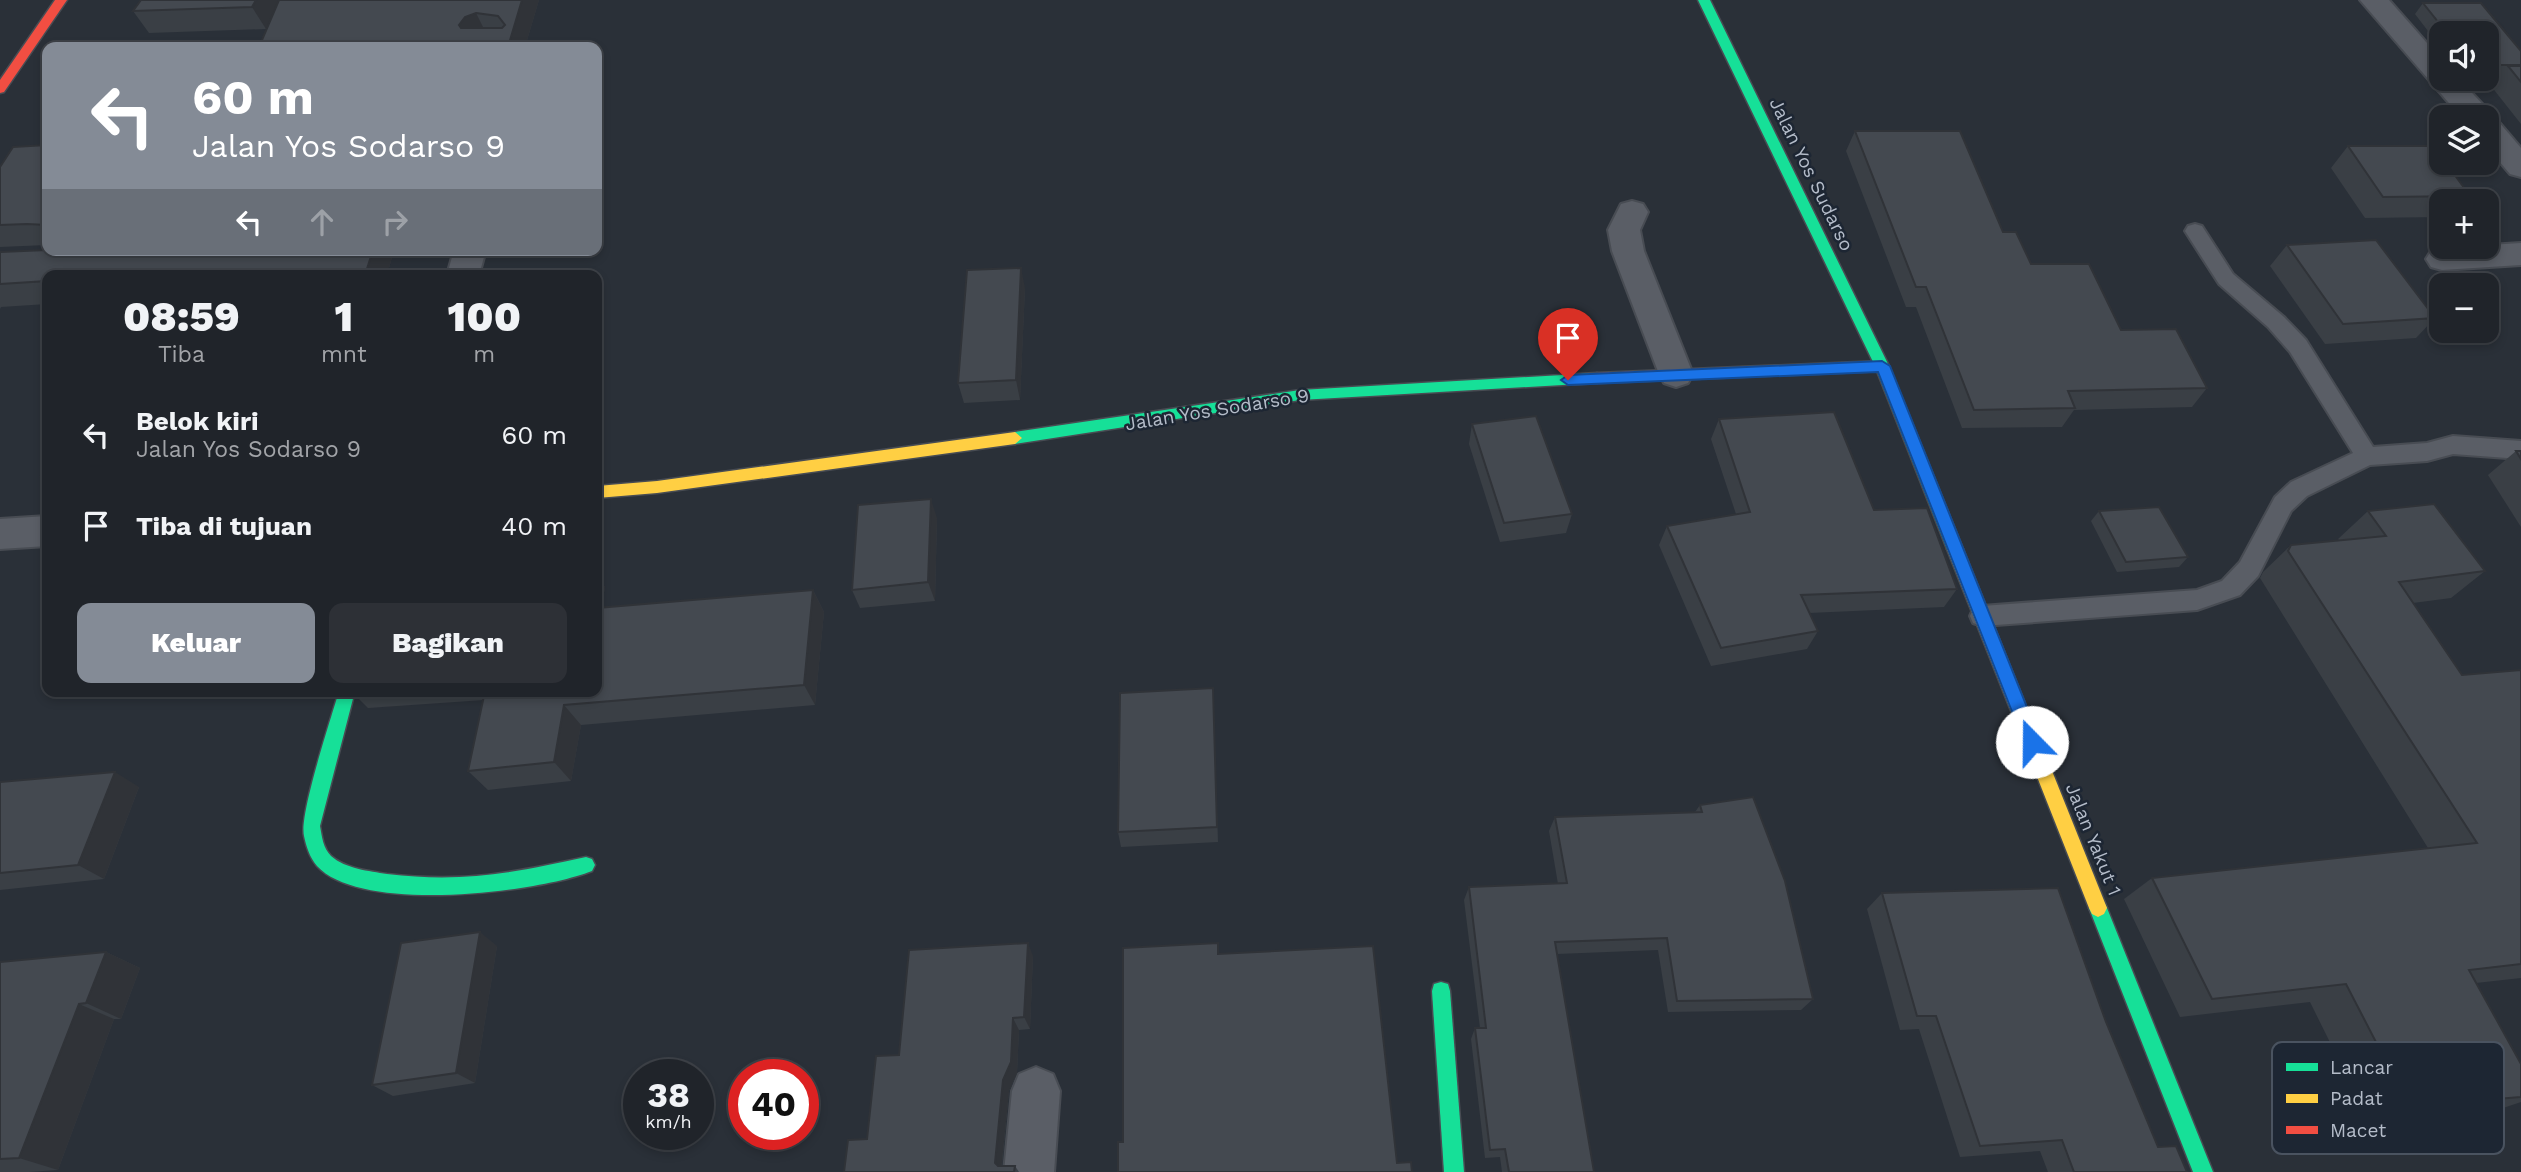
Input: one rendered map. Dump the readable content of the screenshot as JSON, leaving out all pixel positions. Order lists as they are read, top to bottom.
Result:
{
  "streets": {
    "street": ["Jalan Yos Sudarso", "Jalan Yos Sodarso 9", "Jalan Yakut 1"]
  },
  "crossings": [
    ["Jalan Yos Sudarso", "Jalan Yos Sodarso 9"],
    ["Jalan Yos Sudarso", "Jalan Yakut 1"],
    ["Jalan Yos Sodarso 9", "Jalan Yakut 1"]
  ],
  "legend": ["Lancar", "Padat", "Macet"],
  "page": {
    "map_buttons": ["+", "−"],
    "turn": ["60 m", "Jalan Yos Sodarso 9"],
    "eta": [
      "08:59",
      "Tiba",
      "1",
      "mnt",
      "100",
      "m"
    ],
    "list": [
      {
        "name": "Belok kiri",
        "note": "Jalan Yos Sodarso 9",
        "value": "60 m"
      },
      {
        "name": "Tiba di tujuan",
        "value": "40 m"
      }
    ],
    "buttons": ["Keluar", "Bagikan"],
    "speed": "38 km/h",
    "limit": "40"
  }
}
